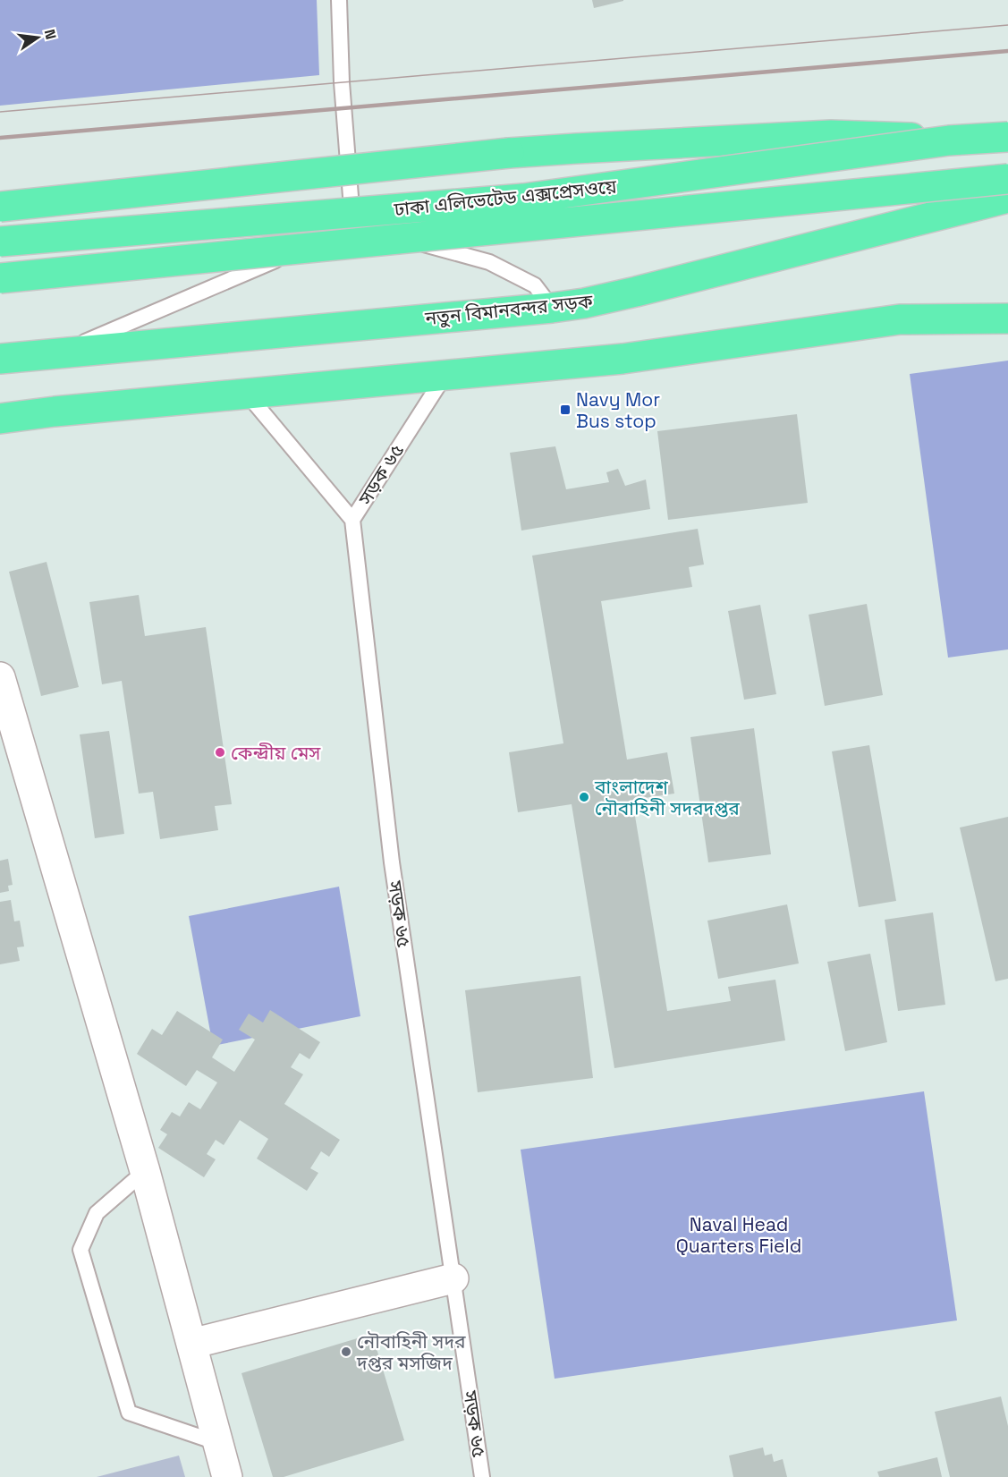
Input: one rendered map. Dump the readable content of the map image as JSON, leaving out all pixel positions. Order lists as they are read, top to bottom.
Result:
{
  "streets": {
    "highway": ["ঢাকা এলিভেটেড এক্সপ্রেসওয়ে", "নতুন বিমানবন্দর সড়ক"],
    "lane": ["সড়ক ৬৫"]
  },
  "parks": ["Naval Head Quarters Field"],
  "places": {
    "transit": ["Navy Mor Bus stop"],
    "other": ["কেন্দ্রীয় মেস", "বাংলাদেশ নৌবাহিনী সদরদপ্তর", "নৌবাহিনী সদর দপ্তর মসজিদ"]
  },
  "north": "right"
}
